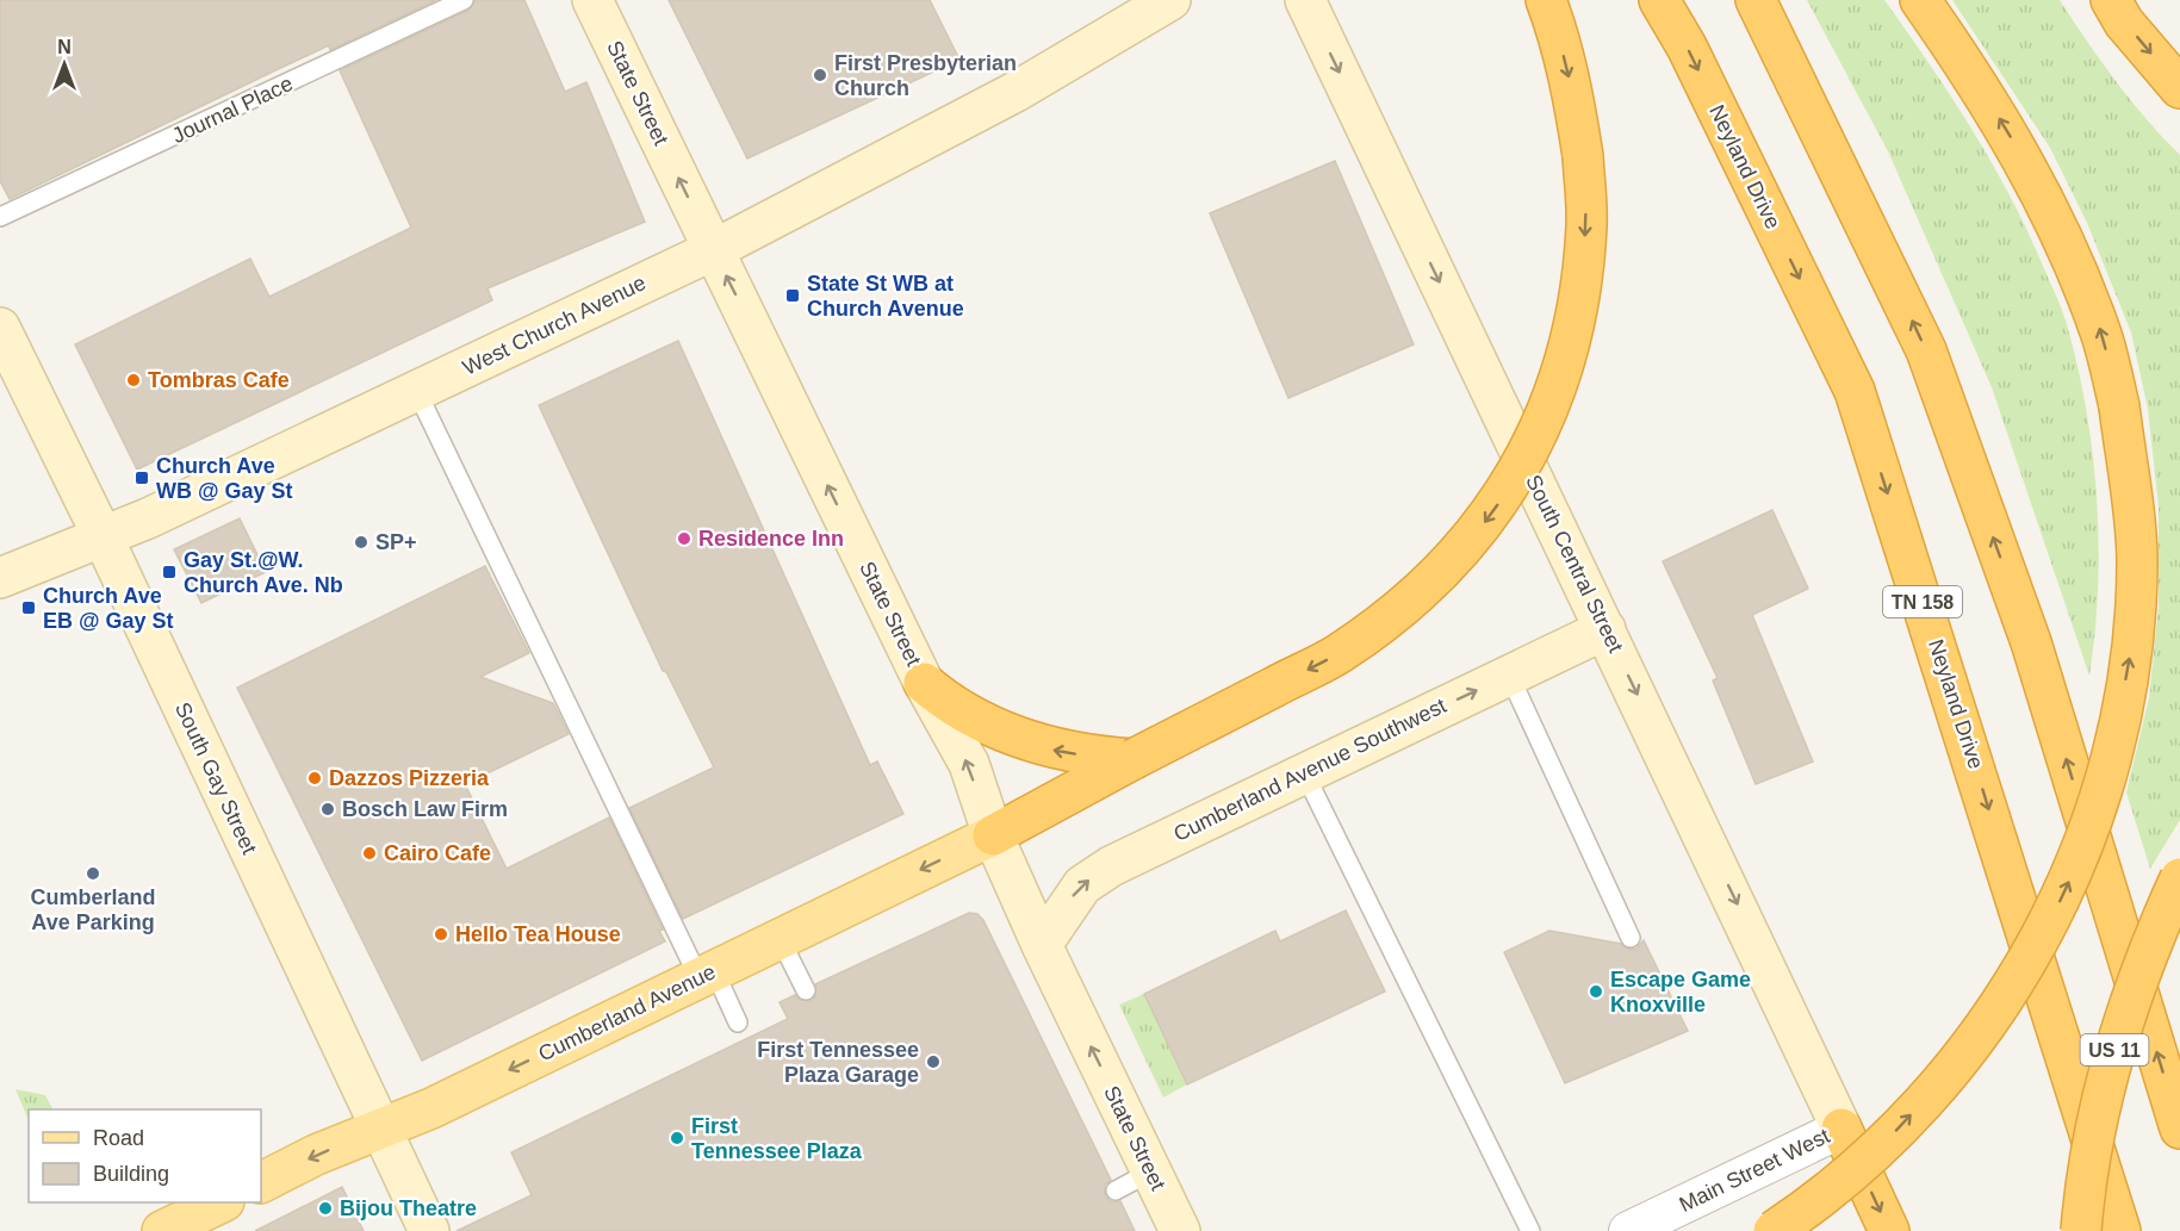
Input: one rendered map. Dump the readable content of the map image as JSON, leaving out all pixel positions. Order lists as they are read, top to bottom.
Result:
{
  "streets": {
    "highway": ["Neyland Drive", "TN 158", "US 11"],
    "main road": ["Cumberland Avenue"],
    "street": [
      "State Street",
      "West Church Avenue",
      "South Central Street",
      "Cumberland Avenue Southwest",
      "South Gay Street",
      "Main Street West"
    ],
    "lane": ["Journal Place"]
  },
  "crossings": [
    ["State Street", "West Church Avenue"],
    ["State Street", "Cumberland Avenue Southwest"],
    ["State Street", "Cumberland Avenue"],
    ["West Church Avenue", "South Gay Street"],
    ["South Central Street", "Cumberland Avenue Southwest"],
    ["South Central Street", "Main Street West"],
    ["South Gay Street", "Cumberland Avenue"]
  ],
  "one_way": [
    "State Street",
    "South Central Street",
    "Cumberland Avenue Southwest",
    "Cumberland Avenue"
  ],
  "places": {
    "other": [
      "First Presbyterian Church",
      "Tombras Cafe",
      "Residence Inn",
      "SP+",
      "Dazzos Pizzeria",
      "Bosch Law Firm",
      "Cairo Cafe",
      "Cumberland Ave Parking",
      "Hello Tea House",
      "Escape Game Knoxville",
      "First Tennessee Plaza Garage",
      "First Tennessee Plaza",
      "Bijou Theatre"
    ],
    "transit": [
      "State St WB at Church Avenue",
      "Church Ave WB @ Gay St",
      "Gay St.@W. Church Ave. Nb",
      "Church Ave EB @ Gay St"
    ]
  },
  "legend": ["Road", "Building"],
  "north": "top"
}
